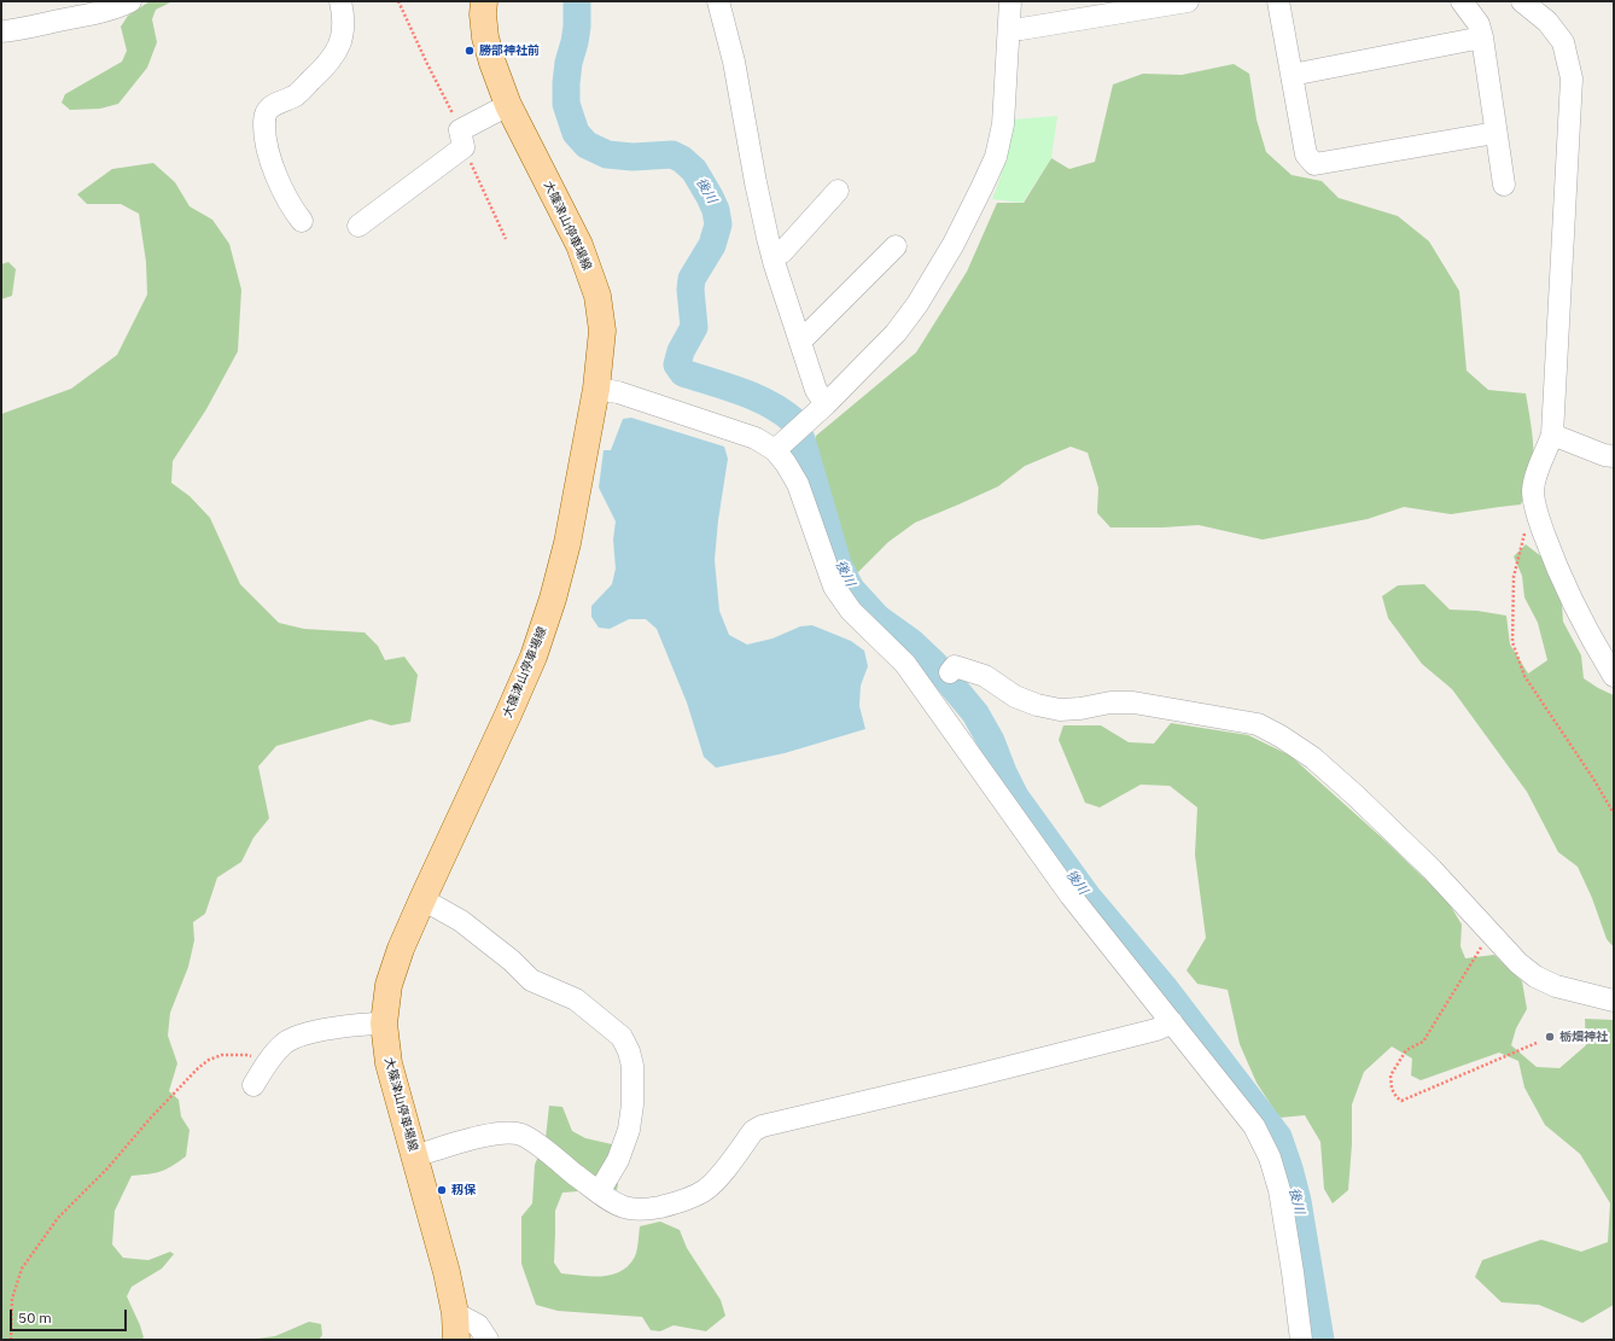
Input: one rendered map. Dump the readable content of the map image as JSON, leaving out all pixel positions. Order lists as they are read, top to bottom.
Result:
{
  "streets": {
    "main road": ["大篠津山停車場線"]
  },
  "water": ["後川"],
  "places": ["勝部神社前", "栃畑神社", "籾保"],
  "scale_bar": "50 m"
}
